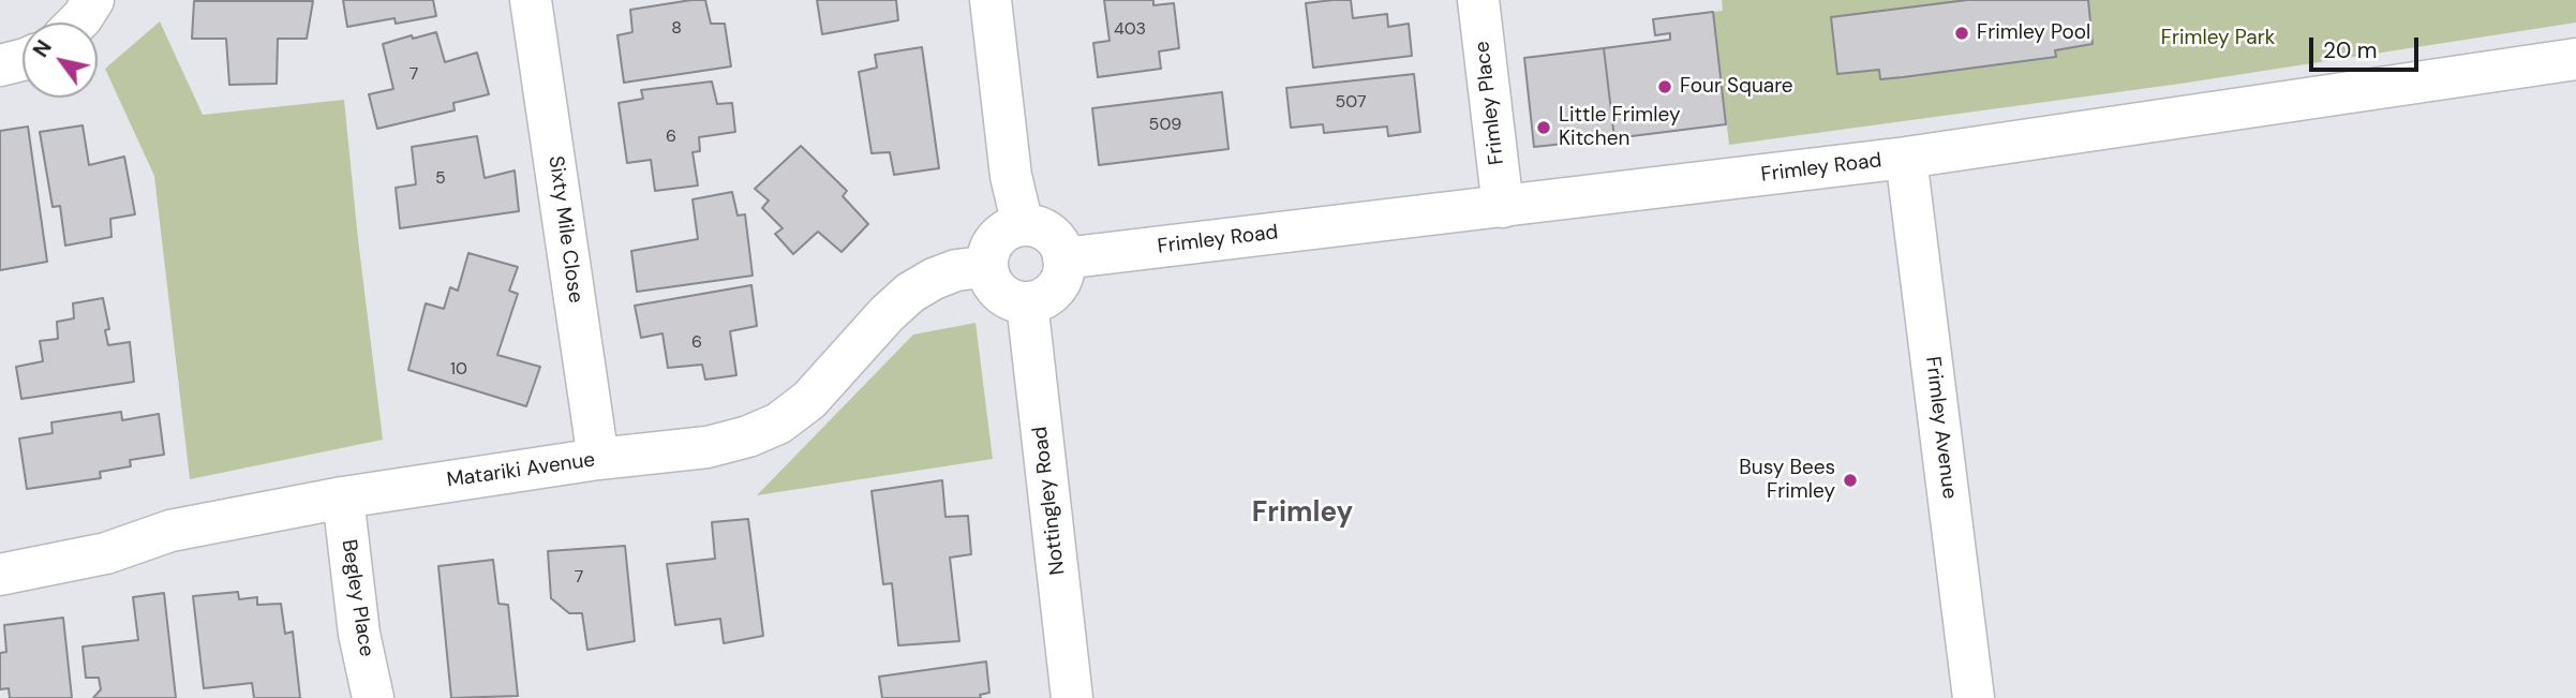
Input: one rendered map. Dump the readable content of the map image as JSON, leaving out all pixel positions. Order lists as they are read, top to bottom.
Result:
{
  "streets": {
    "street": [
      "Frimley Place",
      "Frimley Road",
      "Sixty Mile Close",
      "Frimley Avenue",
      "Matariki Avenue",
      "Nottingley Road",
      "Begley Place"
    ]
  },
  "crossings": [
    ["Frimley Place", "Frimley Road"],
    ["Frimley Road", "Frimley Avenue"],
    ["Frimley Road", "Matariki Avenue"],
    ["Frimley Road", "Nottingley Road"],
    ["Sixty Mile Close", "Matariki Avenue"],
    ["Matariki Avenue", "Nottingley Road"],
    ["Matariki Avenue", "Begley Place"]
  ],
  "districts": ["Frimley"],
  "parks": ["Frimley Park"],
  "places": [
    "Frimley Pool",
    "Four Square",
    "Little Frimley Kitchen",
    "Busy Bees Frimley"
  ],
  "house_numbers": [
    "8",
    "403",
    "7",
    "507",
    "509",
    "6",
    "5",
    "6",
    "10",
    "7"
  ],
  "scale_bar": "20 m",
  "north": "top left"
}
